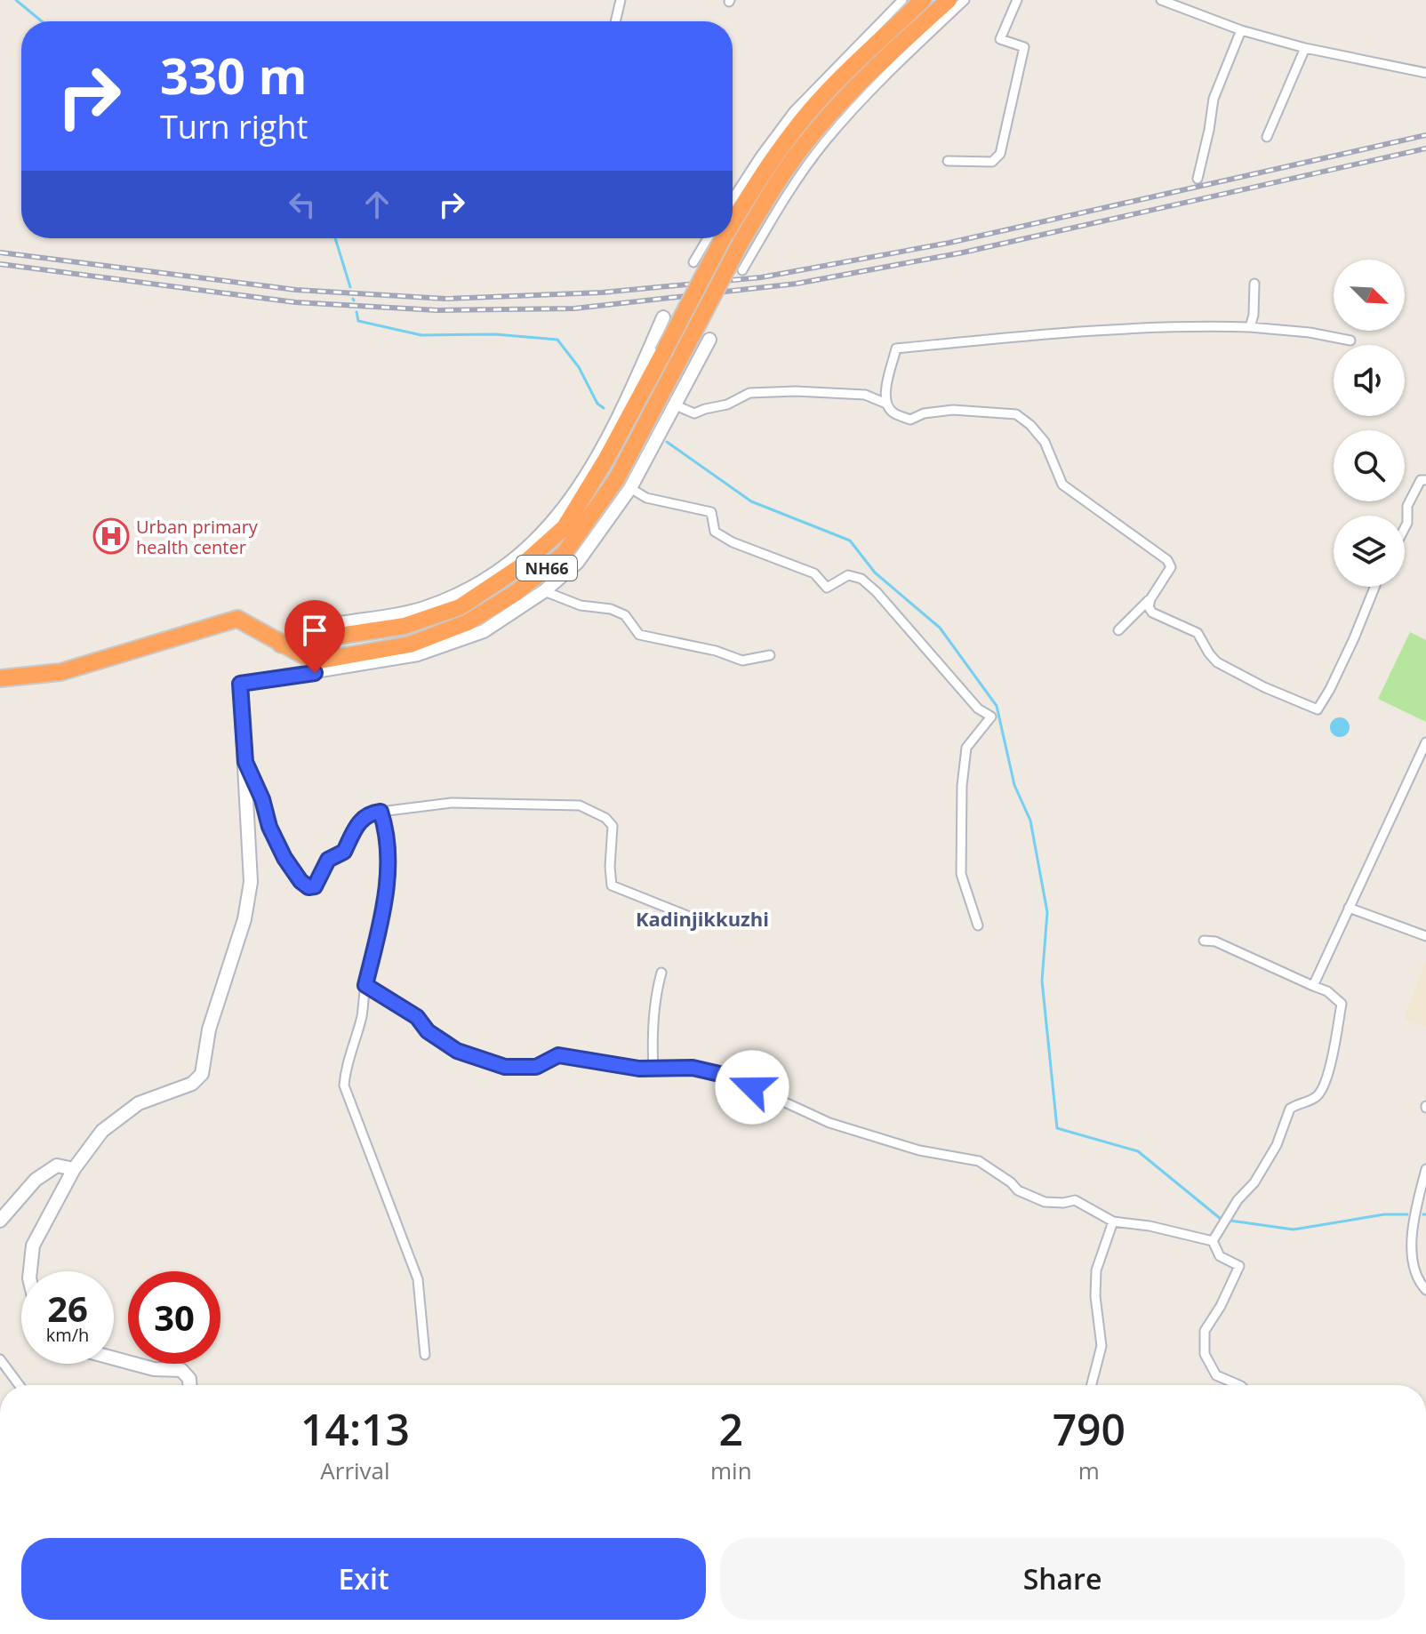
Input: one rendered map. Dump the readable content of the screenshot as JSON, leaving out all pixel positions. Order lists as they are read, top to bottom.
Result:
{
  "streets": {
    "highway": ["NH66"]
  },
  "districts": ["Kadinjikkuzhi"],
  "places": {
    "hospital": ["Urban primary health center"]
  },
  "north": "bottom right",
  "page": {
    "turn": ["330 m", "Turn right"],
    "speed": "26 km/h",
    "limit": "30",
    "eta": [
      "14:13",
      "Arrival",
      "2",
      "min",
      "790",
      "m"
    ],
    "buttons": ["Exit", "Share"]
  }
}
